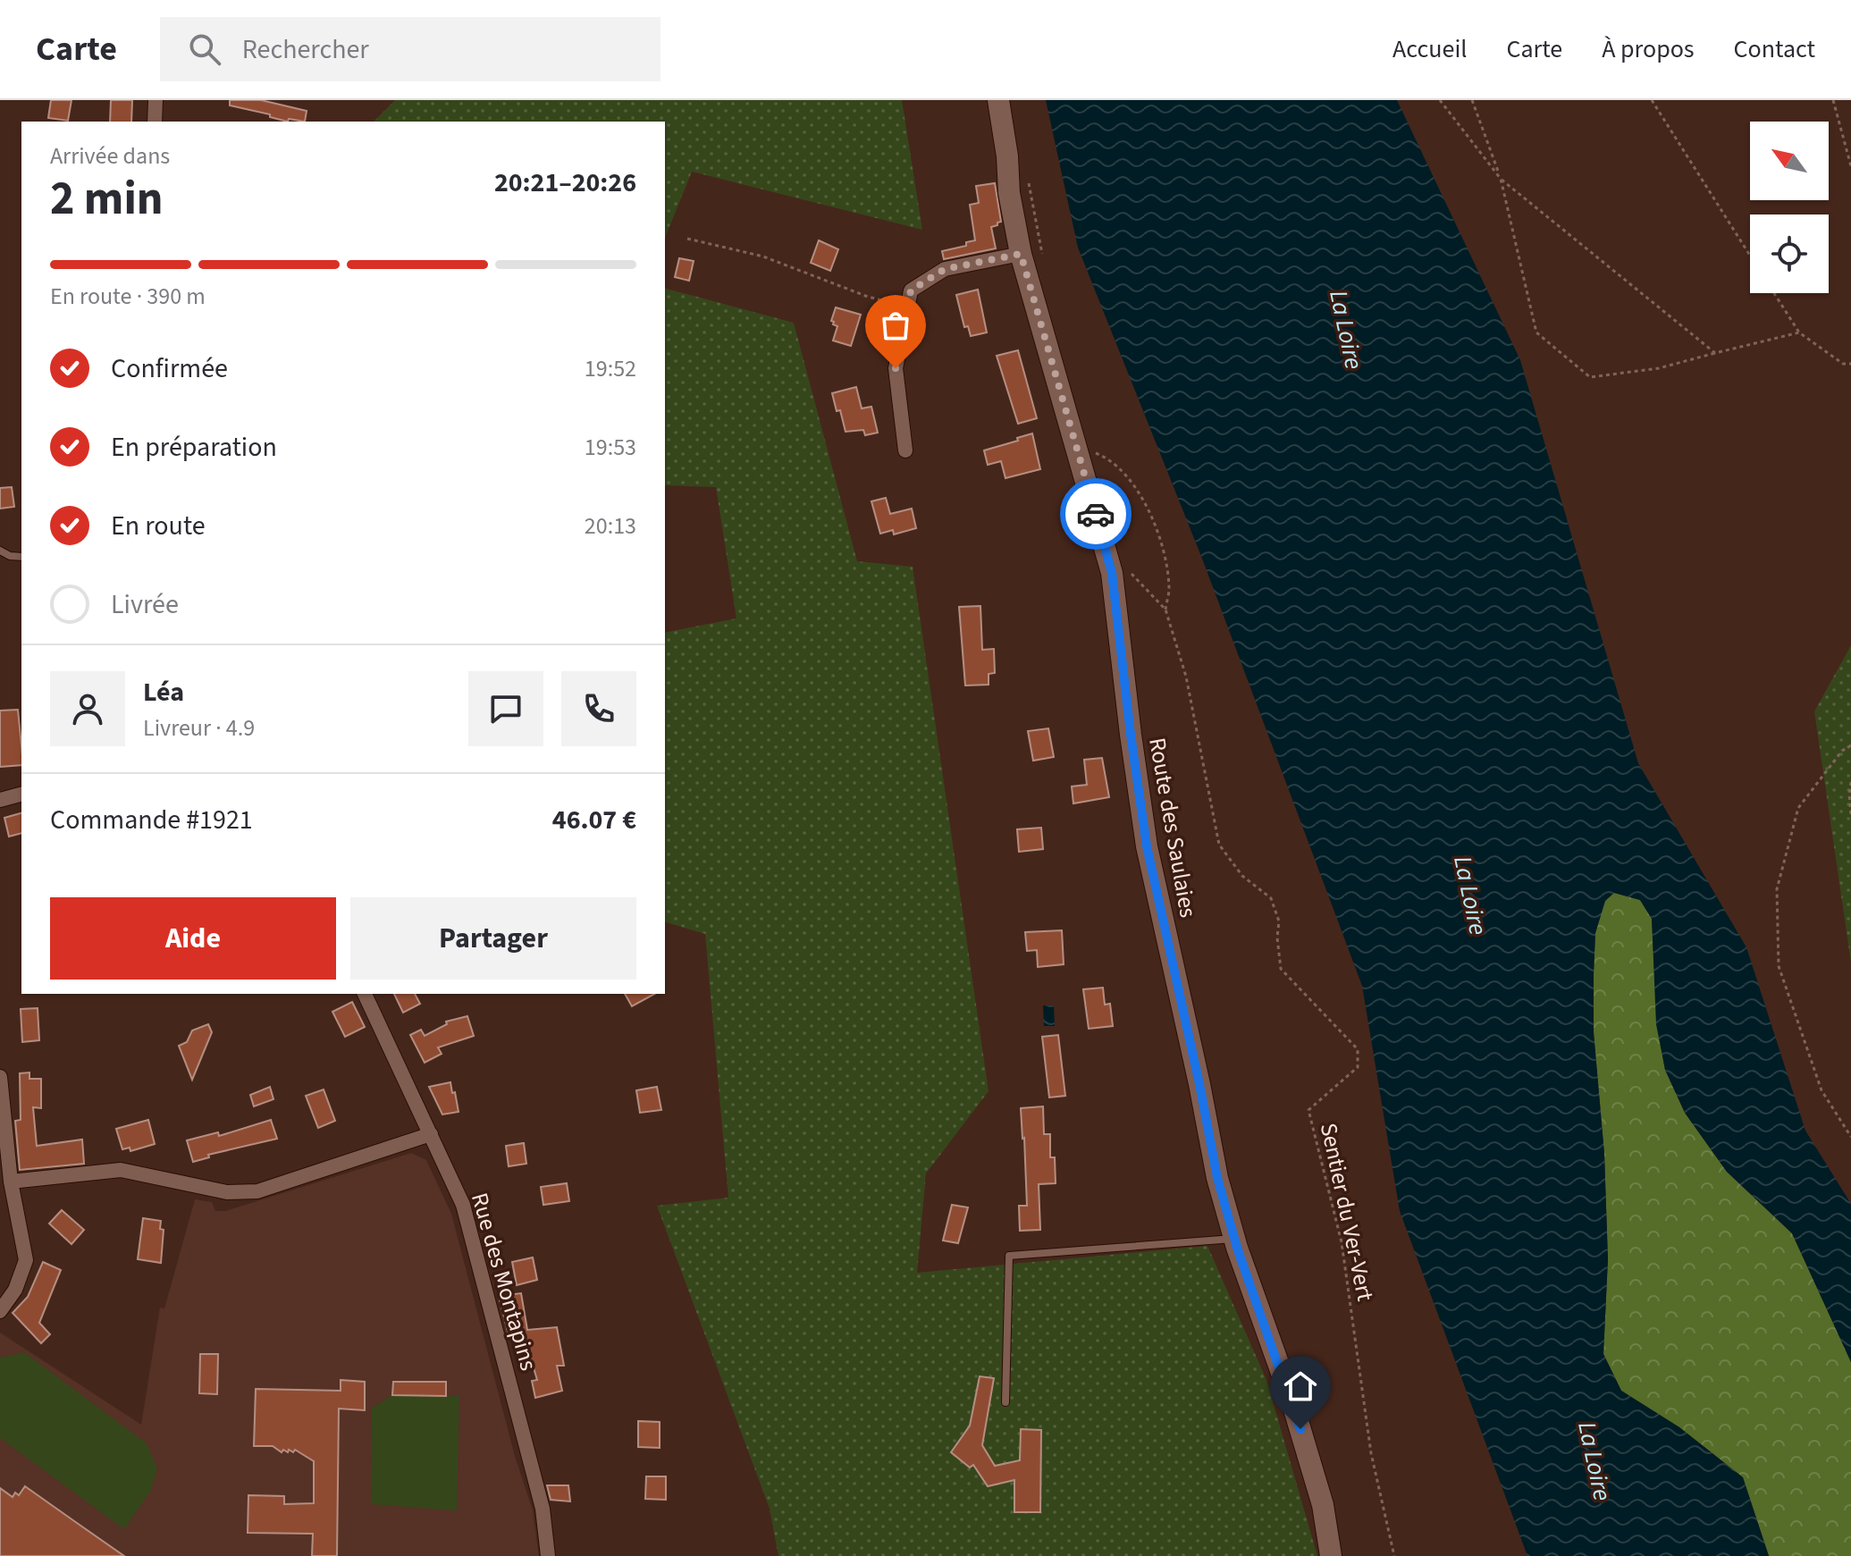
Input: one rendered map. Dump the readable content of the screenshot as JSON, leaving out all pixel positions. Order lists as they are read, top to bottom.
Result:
{
  "streets": {
    "street": ["Route des Saulaies", "Rue des Montapins"],
    "path": ["Sentier du Ver-Vert"]
  },
  "water": ["La Loire"],
  "north": "top left",
  "page": {
    "header": "Carte",
    "search": "Rechercher",
    "nav": [
      "Accueil",
      "Carte",
      "À propos",
      "Contact"
    ],
    "heading": ["2 min", "Arrivée dans", "20:21–20:26"],
    "panel": [
      "Léa",
      "Livreur · 4.9",
      "Commande #1921",
      "46.07 €"
    ],
    "bar": "En route · 390 m",
    "list": [
      ["Confirmée", "19:52"],
      ["En préparation", "19:53"],
      ["En route", "20:13"],
      "Livrée"
    ],
    "buttons": ["Aide", "Partager"]
  }
}
